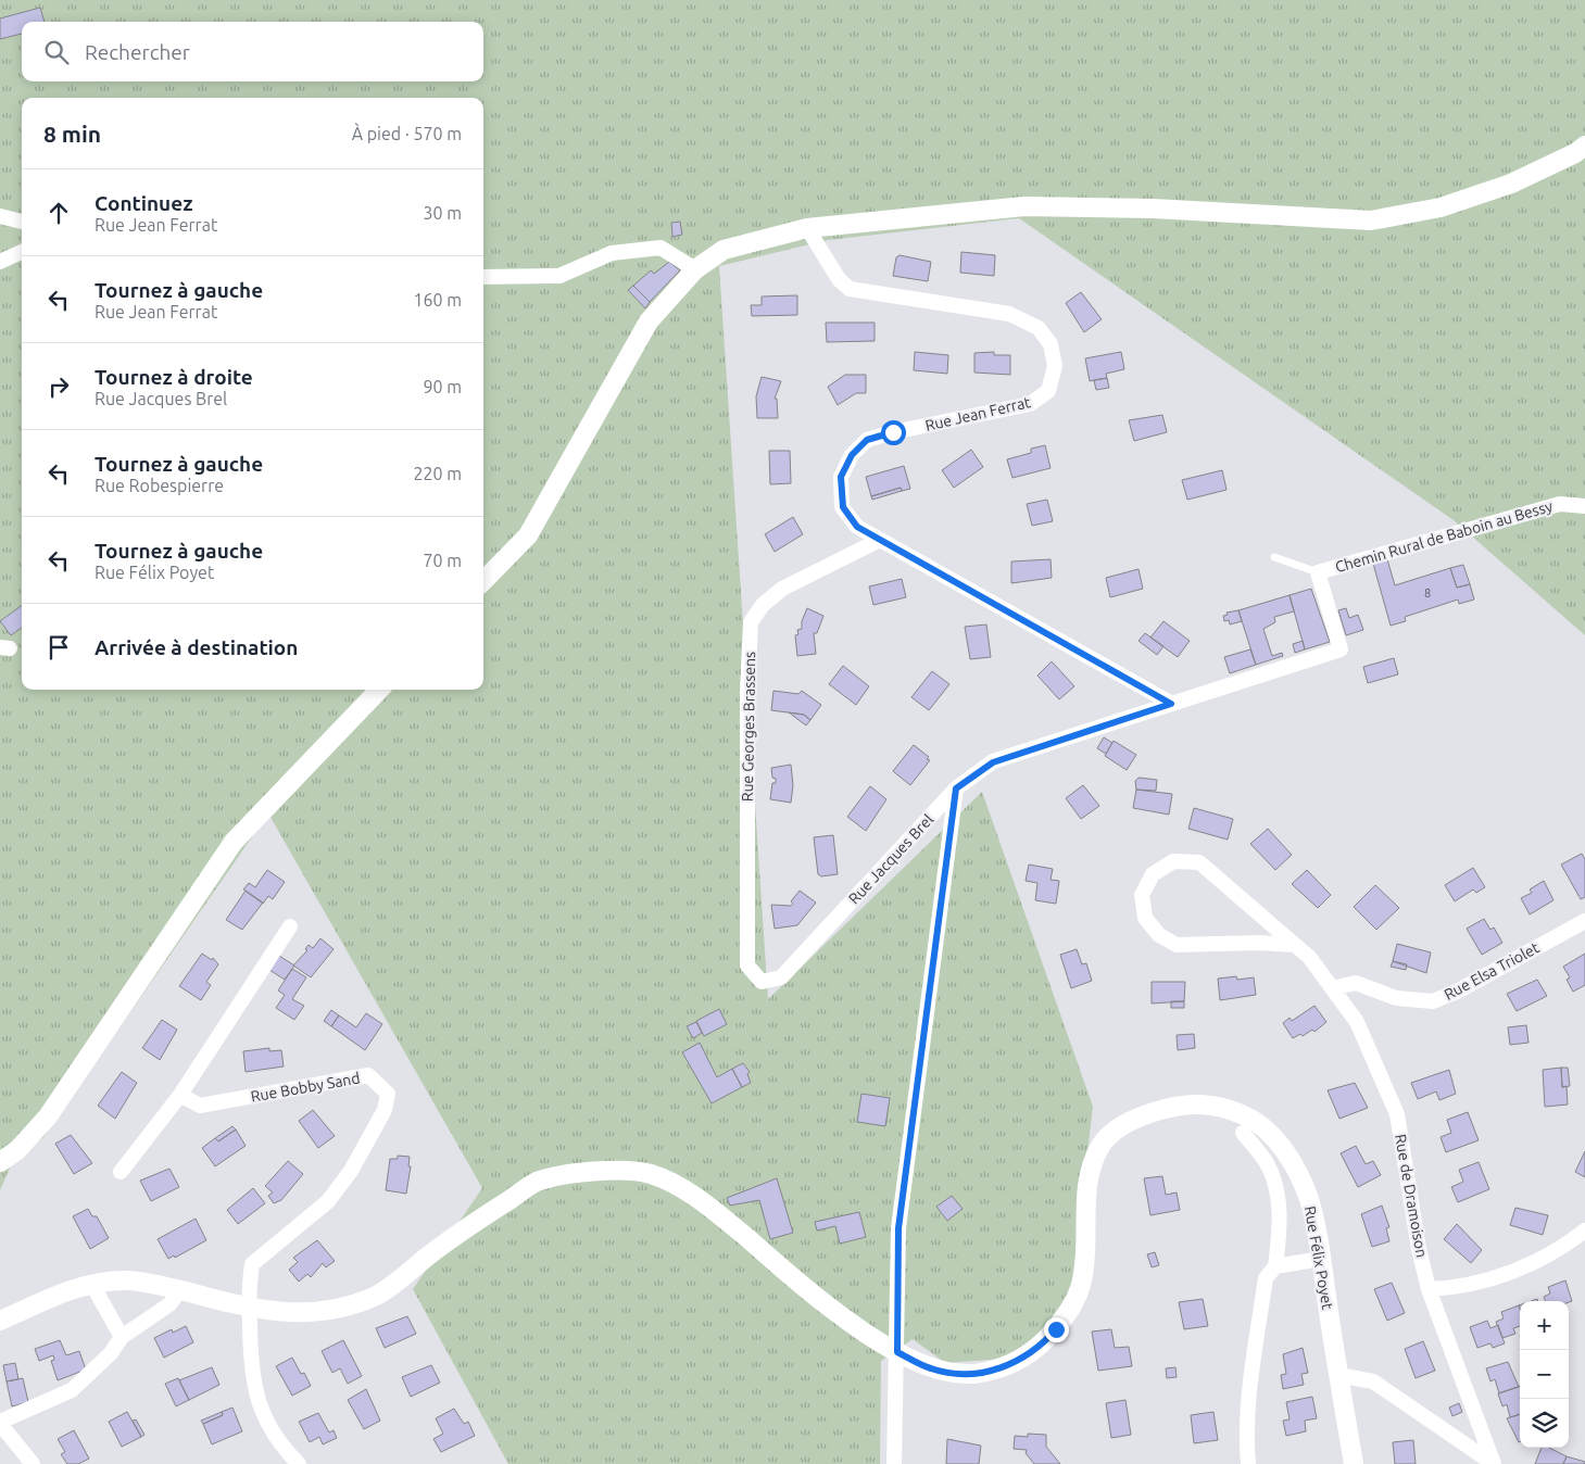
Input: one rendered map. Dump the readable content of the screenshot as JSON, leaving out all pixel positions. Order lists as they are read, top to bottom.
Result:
{
  "streets": {
    "street": [
      "Rue Jean Ferrat",
      "Chemin Rural de Baboin au Bessy",
      "Rue Georges Brassens",
      "Rue Jacques Brel",
      "Rue Elsa Triolet",
      "Rue Bobby Sand",
      "Rue de Dramoison",
      "Rue Félix Poyet"
    ]
  },
  "crossings": [
    ["Rue Jean Ferrat", "Rue Georges Brassens"],
    ["Rue Jean Ferrat", "Rue Jacques Brel"],
    ["Chemin Rural de Baboin au Bessy", "Rue Jacques Brel"],
    ["Rue Georges Brassens", "Rue Jacques Brel"],
    ["Rue Elsa Triolet", "Rue de Dramoison"],
    ["Rue Bobby Sand", "Rue Félix Poyet"]
  ],
  "house_numbers": ["8"],
  "page": {
    "search": "Rechercher",
    "heading": ["8 min", "À pied · 570 m"],
    "list": [
      ["Continuez", "Rue Jean Ferrat", "30 m"],
      ["Tournez à gauche", "Rue Jean Ferrat", "160 m"],
      ["Tournez à droite", "Rue Jacques Brel", "90 m"],
      ["Tournez à gauche", "Rue Robespierre", "220 m"],
      ["Tournez à gauche", "Rue Félix Poyet", "70 m"],
      "Arrivée à destination"
    ],
    "map_buttons": ["+", "−"]
  }
}
